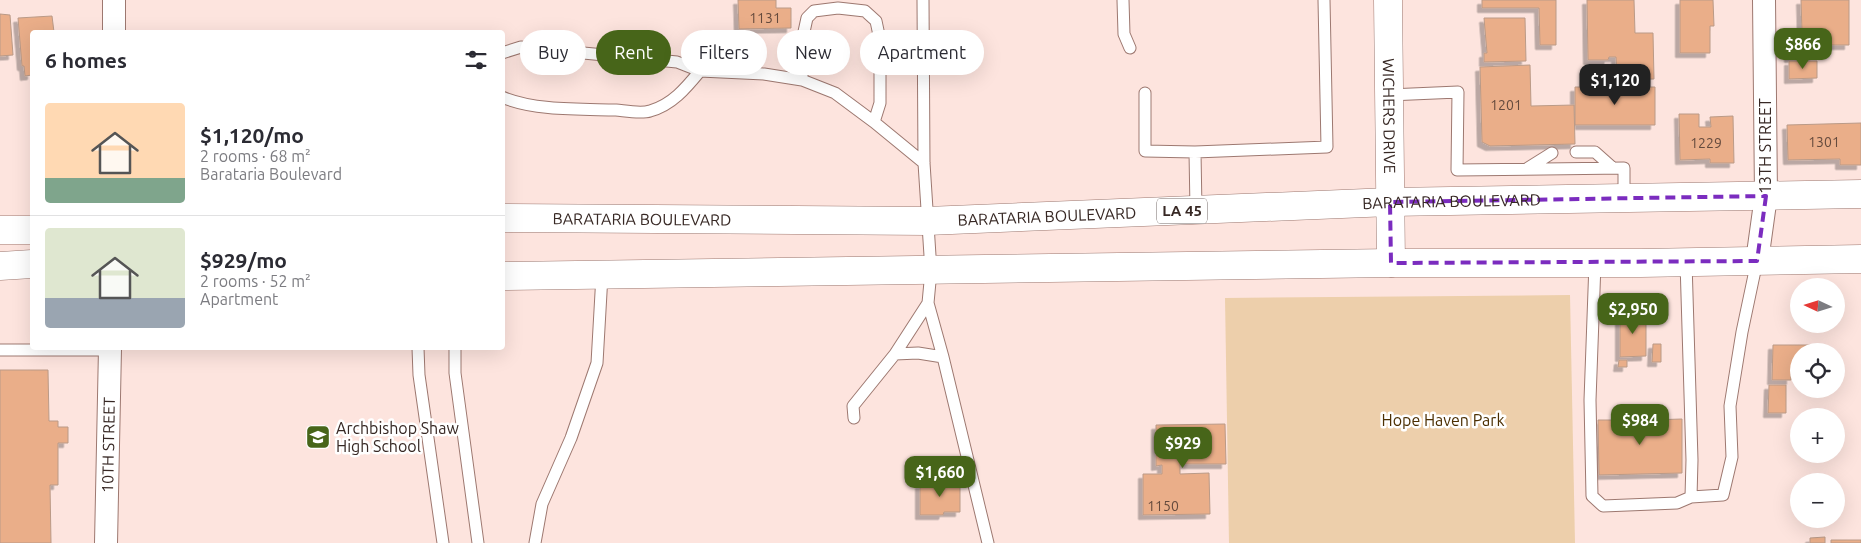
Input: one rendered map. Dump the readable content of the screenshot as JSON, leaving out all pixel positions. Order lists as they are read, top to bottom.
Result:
{
  "streets": {
    "main road": ["WICHERS DRIVE", "BARATARIA BOULEVARD", "LA 45"],
    "street": ["13TH STREET", "10TH STREET"]
  },
  "crossings": [
    ["WICHERS DRIVE", "BARATARIA BOULEVARD"],
    ["13TH STREET", "BARATARIA BOULEVARD"]
  ],
  "parks": ["Hope Haven Park"],
  "places": {
    "school or university": ["Archbishop Shaw High School"]
  },
  "house_numbers": [
    "1131",
    "1201",
    "1301",
    "1229",
    "1150"
  ],
  "north": "left",
  "page": {
    "price": [
      "$866",
      "$1,120",
      "$2,950",
      "$984",
      "$929",
      "$1,660"
    ],
    "chip": [
      "Buy",
      "Rent",
      "Filters",
      "New",
      "Apartment"
    ],
    "heading": "6 homes",
    "list": [
      {
        "name": "$1,120/mo",
        "note": "2 rooms · 68 m² · Barataria Boulevard"
      },
      {
        "name": "$929/mo",
        "note": "2 rooms · 52 m² · Apartment"
      }
    ],
    "map_buttons": ["+", "−"]
  }
}
